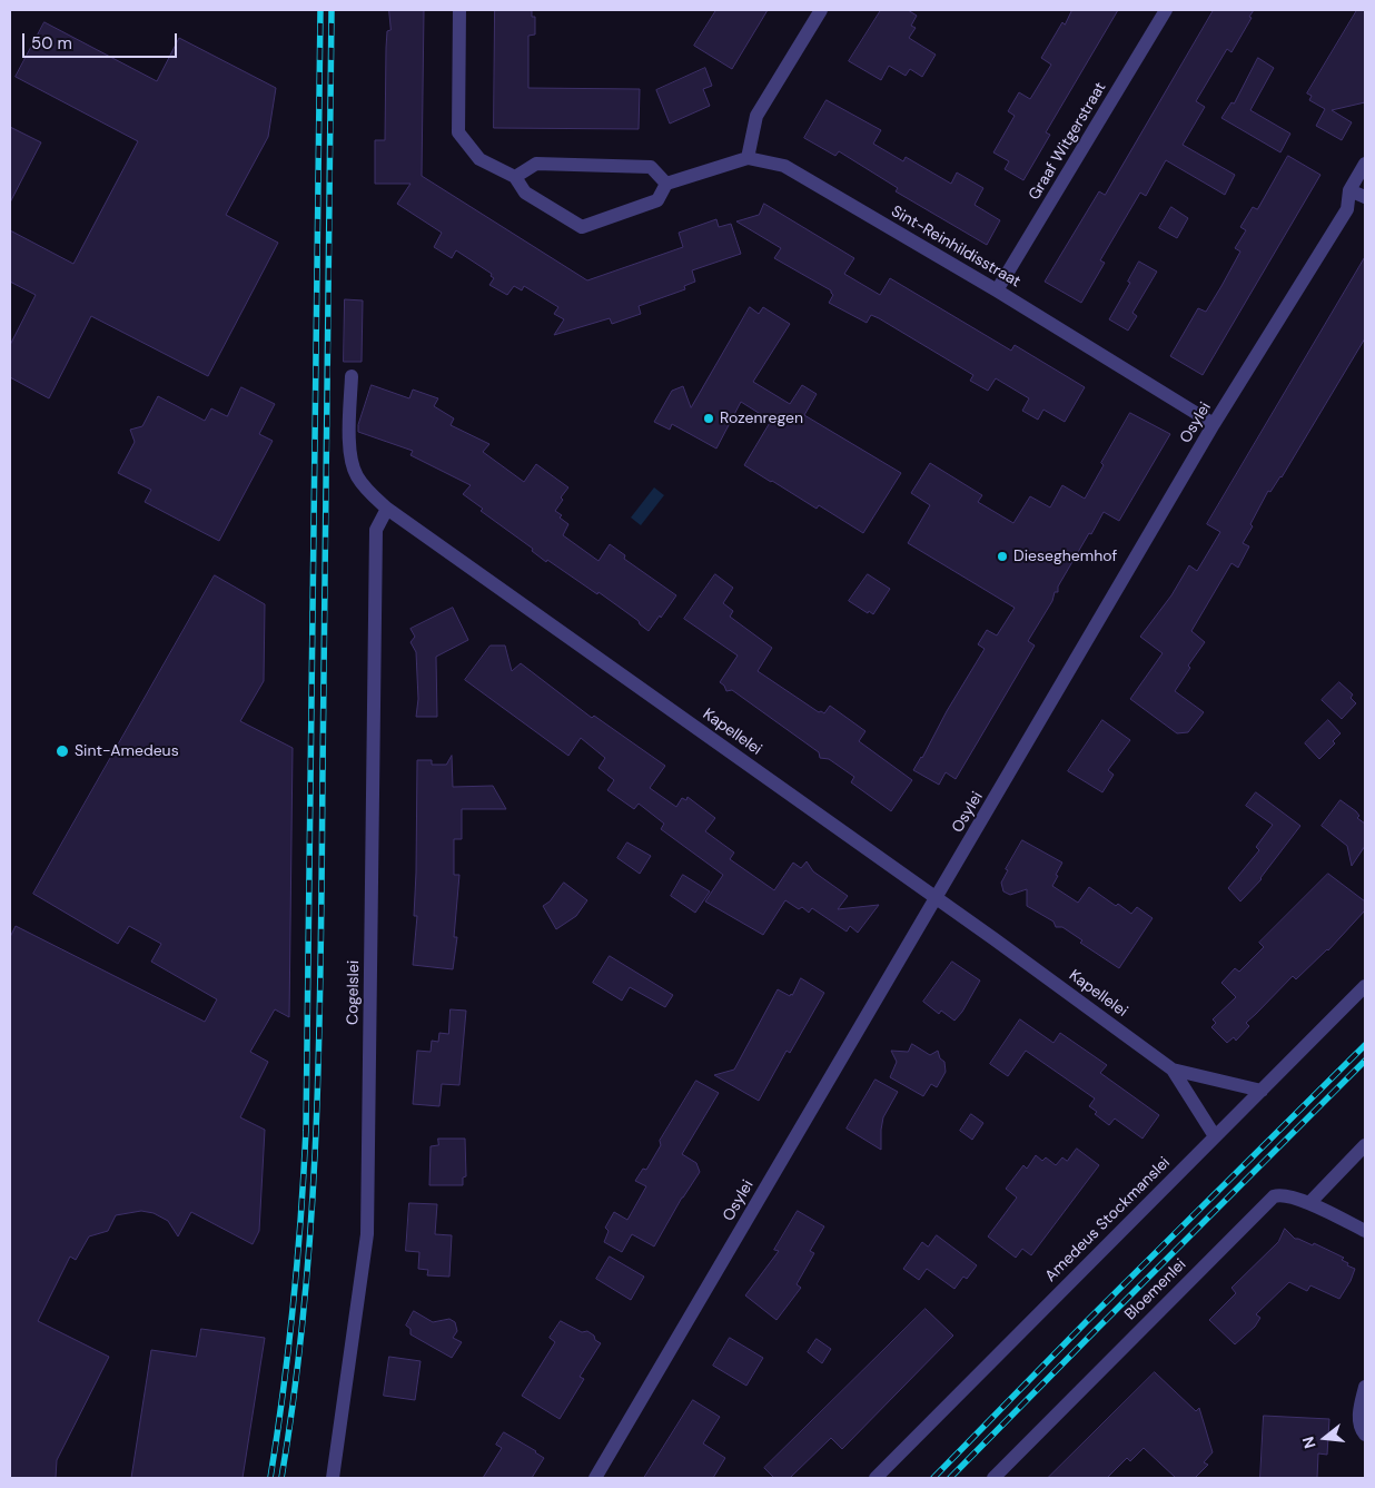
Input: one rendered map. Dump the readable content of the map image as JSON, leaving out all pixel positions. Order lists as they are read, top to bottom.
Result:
{
  "streets": {
    "street": [
      "Graaf Witgerstraat",
      "Sint-Reinhildisstraat",
      "Osylei",
      "Kapellelei",
      "Cogelslei",
      "Amedeus Stockmanslei",
      "Bloemenlei"
    ]
  },
  "crossings": [
    ["Graaf Witgerstraat", "Sint-Reinhildisstraat"],
    ["Sint-Reinhildisstraat", "Osylei"],
    ["Osylei", "Kapellelei"],
    ["Kapellelei", "Cogelslei"],
    ["Kapellelei", "Amedeus Stockmanslei"]
  ],
  "places": ["Rozenregen", "Dieseghemhof", "Sint-Amedeus"],
  "scale_bar": "50 m",
  "north": "left"
}
